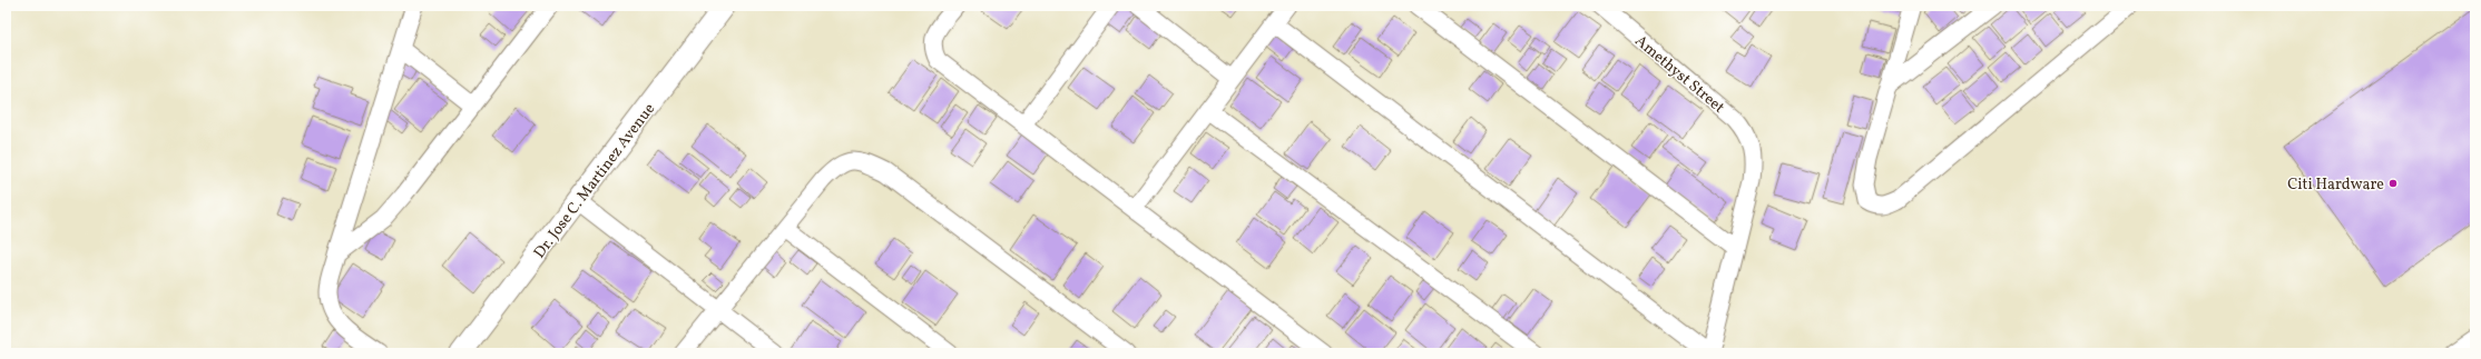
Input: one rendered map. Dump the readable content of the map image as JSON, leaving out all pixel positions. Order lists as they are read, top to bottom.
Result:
{
  "streets": {
    "street": ["Amethyst Street", "Dr. Jose C. Martinez Avenue"]
  },
  "places": ["Citi Hardware"]
}
